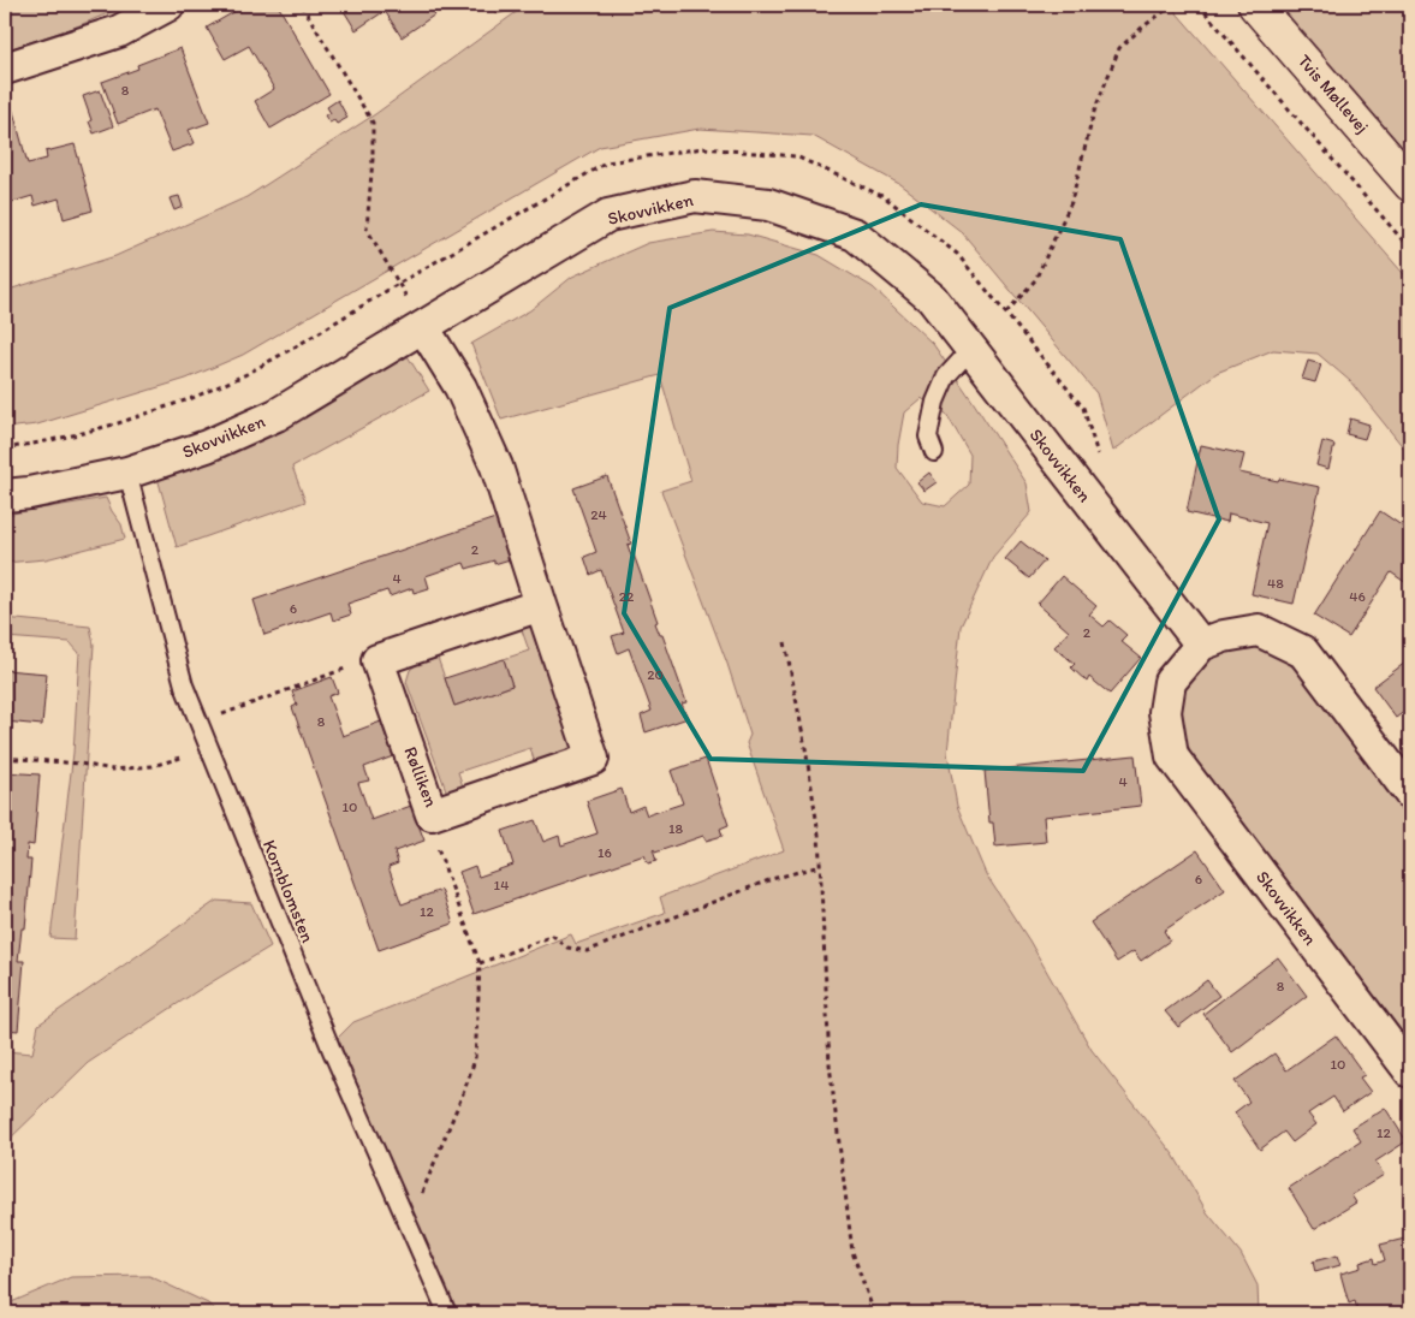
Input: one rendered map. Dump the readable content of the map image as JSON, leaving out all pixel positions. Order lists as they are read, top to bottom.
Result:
{
  "streets": {
    "street": ["Tvis Møllevej", "Skovvikken", "Rølliken"],
    "lane": ["Kornblomsten"]
  },
  "crossings": [
    ["Skovvikken", "Rølliken"],
    ["Skovvikken", "Kornblomsten"]
  ],
  "house_numbers": [
    "8",
    "24",
    "2",
    "4",
    "48",
    "22",
    "46",
    "6",
    "2",
    "20",
    "8",
    "4",
    "10",
    "18",
    "16",
    "6",
    "14",
    "12",
    "8",
    "10",
    "12"
  ]
}
